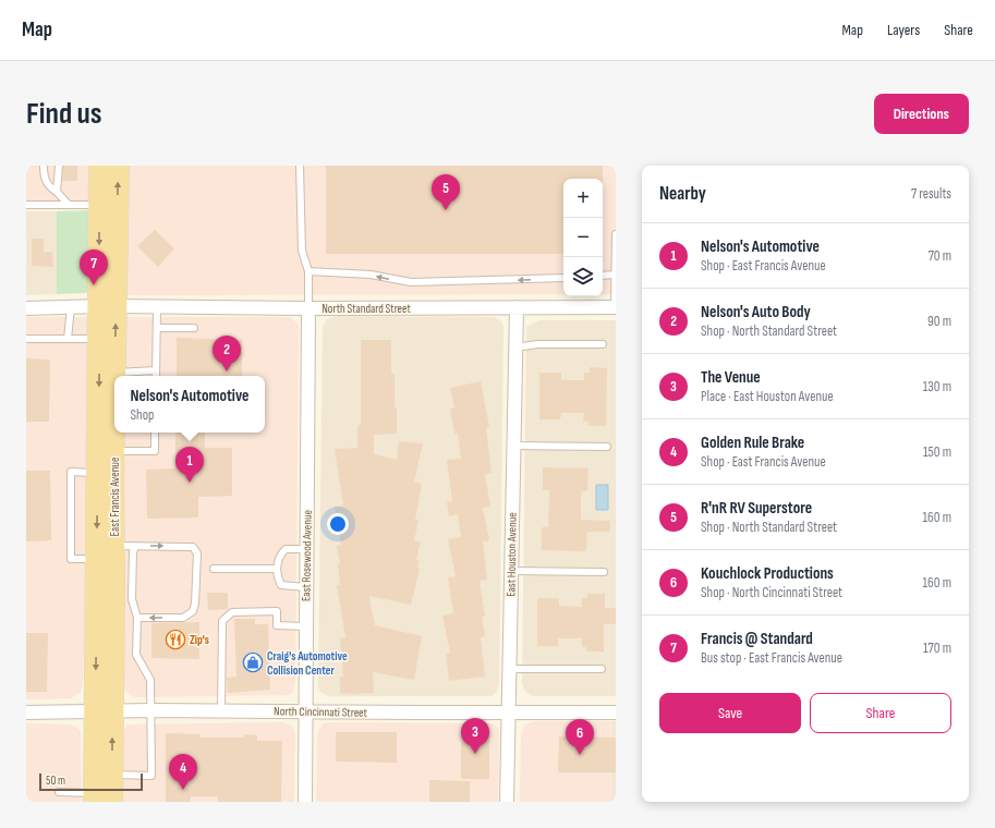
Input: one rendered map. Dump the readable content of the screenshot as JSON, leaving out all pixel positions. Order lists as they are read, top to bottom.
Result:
{
  "streets": {
    "main road": ["East Francis Avenue"],
    "street": [
      "North Standard Street",
      "East Houston Avenue",
      "East Rosewood Avenue",
      "North Cincinnati Street"
    ]
  },
  "crossings": [
    ["North Standard Street", "East Francis Avenue"],
    ["North Standard Street", "East Houston Avenue"],
    ["North Standard Street", "East Rosewood Avenue"],
    ["East Francis Avenue", "North Cincinnati Street"],
    ["East Houston Avenue", "North Cincinnati Street"],
    ["East Rosewood Avenue", "North Cincinnati Street"]
  ],
  "places": {
    "restaurant": ["Zip's"],
    "shop": ["Craig's Automotive Collision Center"]
  },
  "scale_bar": "50 m",
  "page": {
    "header": "Map",
    "nav": ["Map", "Layers", "Share"],
    "buttons": [
      "Directions",
      ["Save", "Share"]
    ],
    "title": "Find us",
    "heading": ["Nearby", "7 results"],
    "pins": [
      "5",
      "7",
      "2",
      "1",
      "3",
      "6",
      "4"
    ],
    "map_buttons": ["+", "−"],
    "list": [
      {
        "mark": "1",
        "name": "Nelson's Automotive",
        "note": "Shop · East Francis Avenue",
        "value": "70 m"
      },
      {
        "mark": "2",
        "name": "Nelson's Auto Body",
        "note": "Shop · North Standard Street",
        "value": "90 m"
      },
      {
        "mark": "3",
        "name": "The Venue",
        "note": "Place · East Houston Avenue",
        "value": "130 m"
      },
      {
        "mark": "4",
        "name": "Golden Rule Brake",
        "note": "Shop · East Francis Avenue",
        "value": "150 m"
      },
      {
        "mark": "5",
        "name": "R'nR RV Superstore",
        "note": "Shop · North Standard Street",
        "value": "160 m"
      },
      {
        "mark": "6",
        "name": "Kouchlock Productions",
        "note": "Shop · North Cincinnati Street",
        "value": "160 m"
      },
      {
        "mark": "7",
        "name": "Francis @ Standard",
        "note": "Bus stop · East Francis Avenue",
        "value": "170 m"
      }
    ],
    "popup": ["Nelson's Automotive", "Shop"],
    "scale": "50 m"
  }
}
